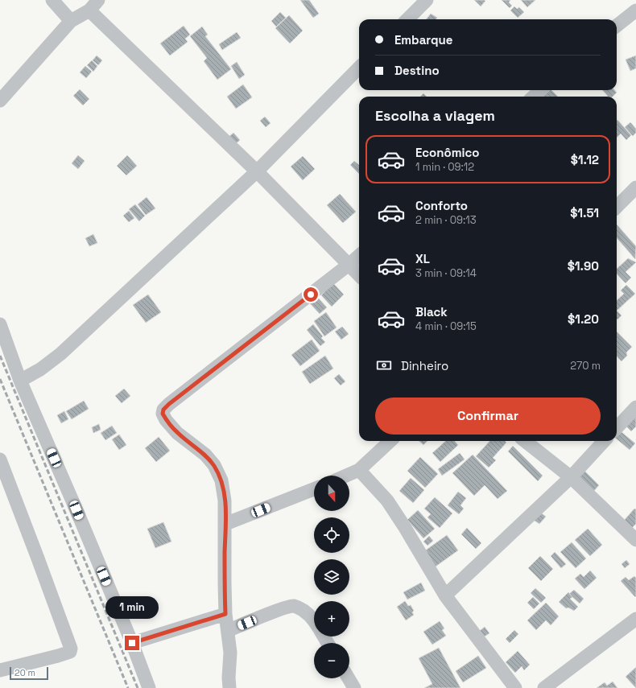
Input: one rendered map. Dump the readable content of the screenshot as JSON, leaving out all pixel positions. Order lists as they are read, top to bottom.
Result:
{
  "scale_bar": "20 m",
  "north": "bottom",
  "page": {
    "banner": ["Embarque", "Destino"],
    "heading": "Escolha a viagem",
    "list": [
      {
        "name": "Econômico",
        "note": "1 min · 09:12",
        "value": "$1.12"
      },
      {
        "name": "Conforto",
        "note": "2 min · 09:13",
        "value": "$1.51"
      },
      {
        "name": "XL",
        "note": "3 min · 09:14",
        "value": "$1.90"
      },
      {
        "name": "Black",
        "note": "4 min · 09:15",
        "value": "$1.20"
      }
    ],
    "pay": ["Dinheiro", "270 m"],
    "buttons": "Confirmar",
    "map_buttons": ["+", "−"],
    "bubble": "1 min",
    "scale": "20 m"
  }
}
